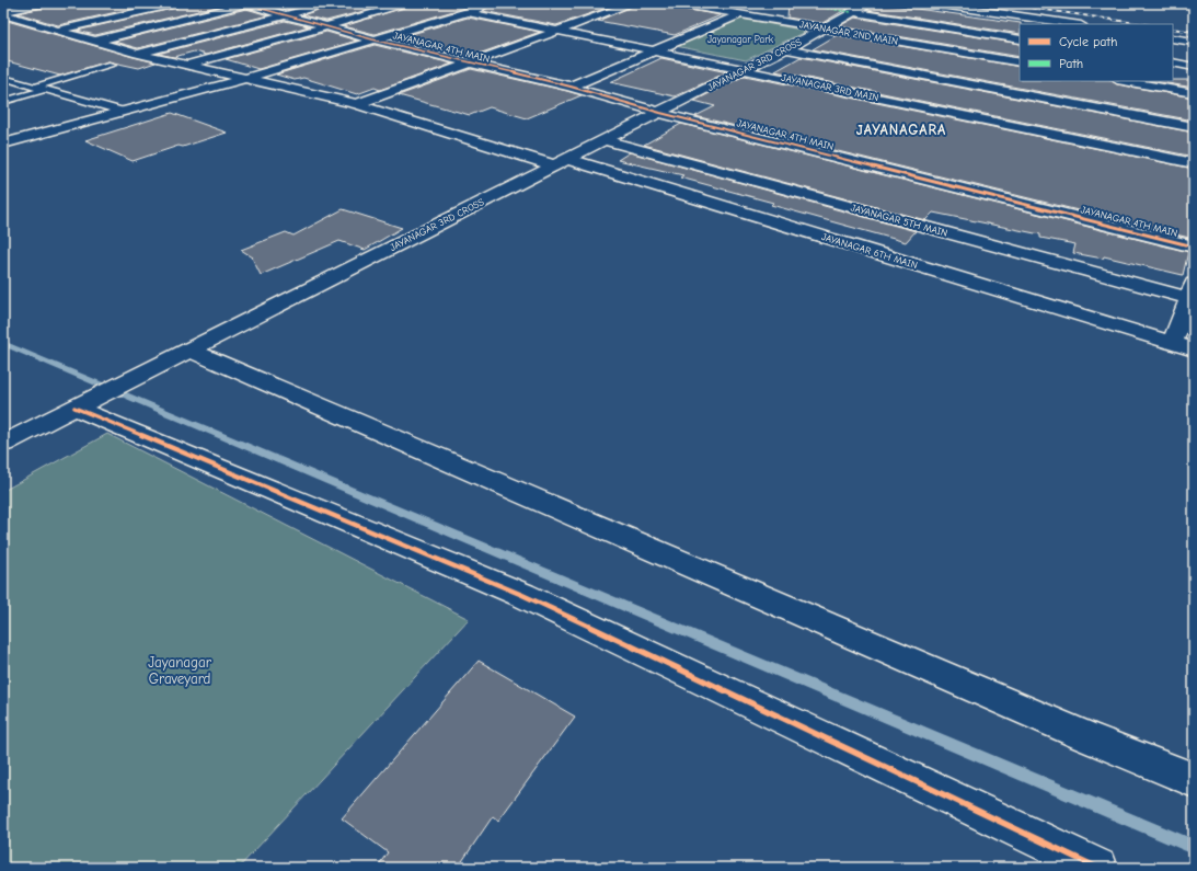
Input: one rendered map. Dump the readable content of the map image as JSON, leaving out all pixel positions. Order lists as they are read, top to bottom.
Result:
{
  "streets": {
    "street": [
      "JAYANAGAR 2ND MAIN",
      "JAYANAGAR 4TH MAIN",
      "JAYANAGAR 3RD CROSS",
      "JAYANAGAR 3RD MAIN",
      "JAYANAGAR 5TH MAIN",
      "JAYANAGAR 6TH MAIN"
    ]
  },
  "crossings": [
    ["JAYANAGAR 2ND MAIN", "JAYANAGAR 3RD CROSS"],
    ["JAYANAGAR 4TH MAIN", "JAYANAGAR 3RD CROSS"],
    ["JAYANAGAR 3RD CROSS", "JAYANAGAR 3RD MAIN"],
    ["JAYANAGAR 3RD CROSS", "JAYANAGAR 5TH MAIN"],
    ["JAYANAGAR 3RD CROSS", "JAYANAGAR 6TH MAIN"]
  ],
  "districts": ["JAYANAGARA"],
  "parks": ["Jayanagar Park", "Jayanagar Graveyard"],
  "legend": ["Cycle path", "Path"]
}
